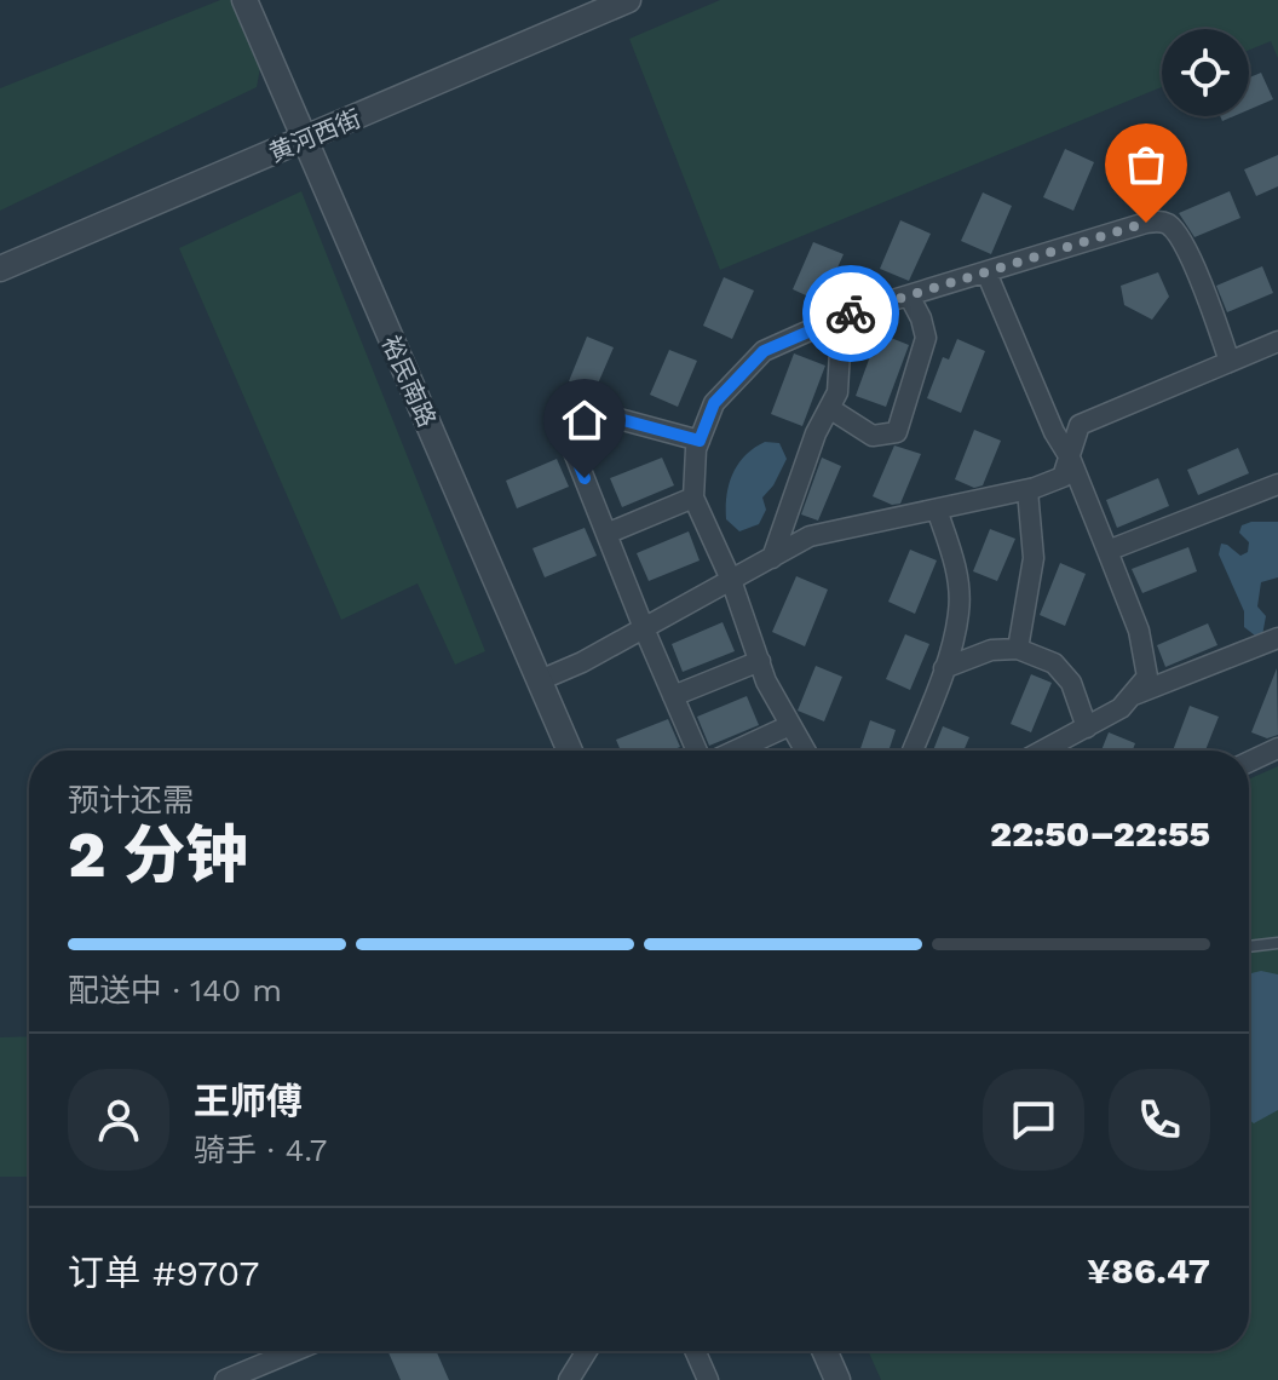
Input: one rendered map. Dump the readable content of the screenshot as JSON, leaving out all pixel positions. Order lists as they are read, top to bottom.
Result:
{
  "streets": {
    "street": ["黄河西街", "裕民南路"]
  },
  "crossings": [
    ["黄河西街", "裕民南路"]
  ],
  "page": {
    "heading": ["2 分钟", "预计还需", "22:50–22:55"],
    "panel": [
      "王师傅",
      "骑手 · 4.7",
      "订单 #9707",
      "¥86.47"
    ],
    "bar": "配送中 · 140 m"
  }
}
